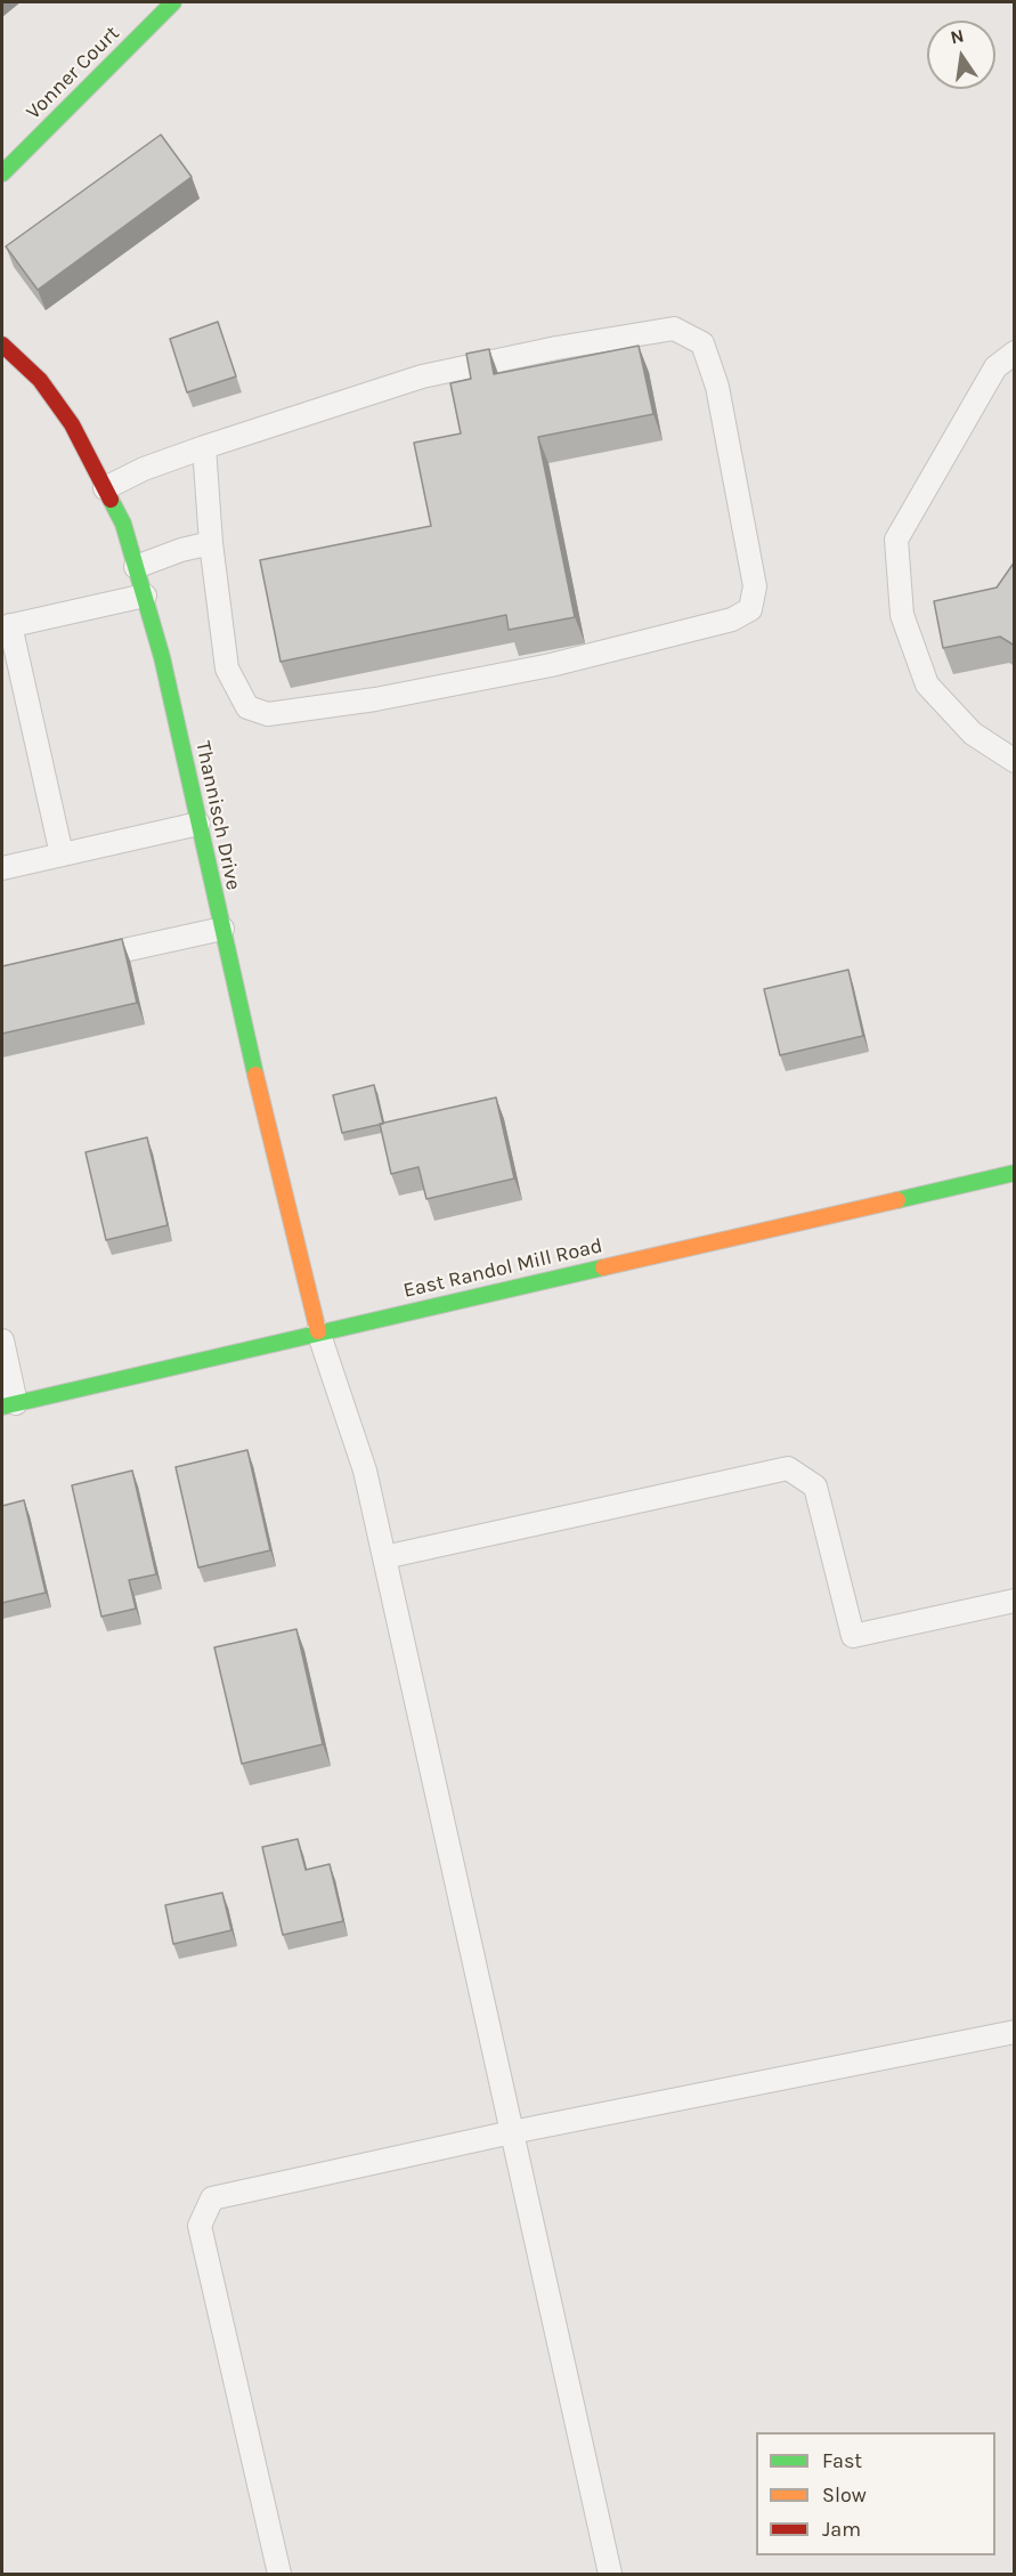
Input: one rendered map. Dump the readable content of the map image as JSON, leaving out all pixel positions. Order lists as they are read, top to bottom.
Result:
{
  "streets": {
    "street": ["Vonner Court", "Thannisch Drive", "East Randol Mill Road"]
  },
  "crossings": [
    ["Thannisch Drive", "East Randol Mill Road"]
  ],
  "legend": ["Fast", "Slow", "Jam"],
  "north": "top"
}
